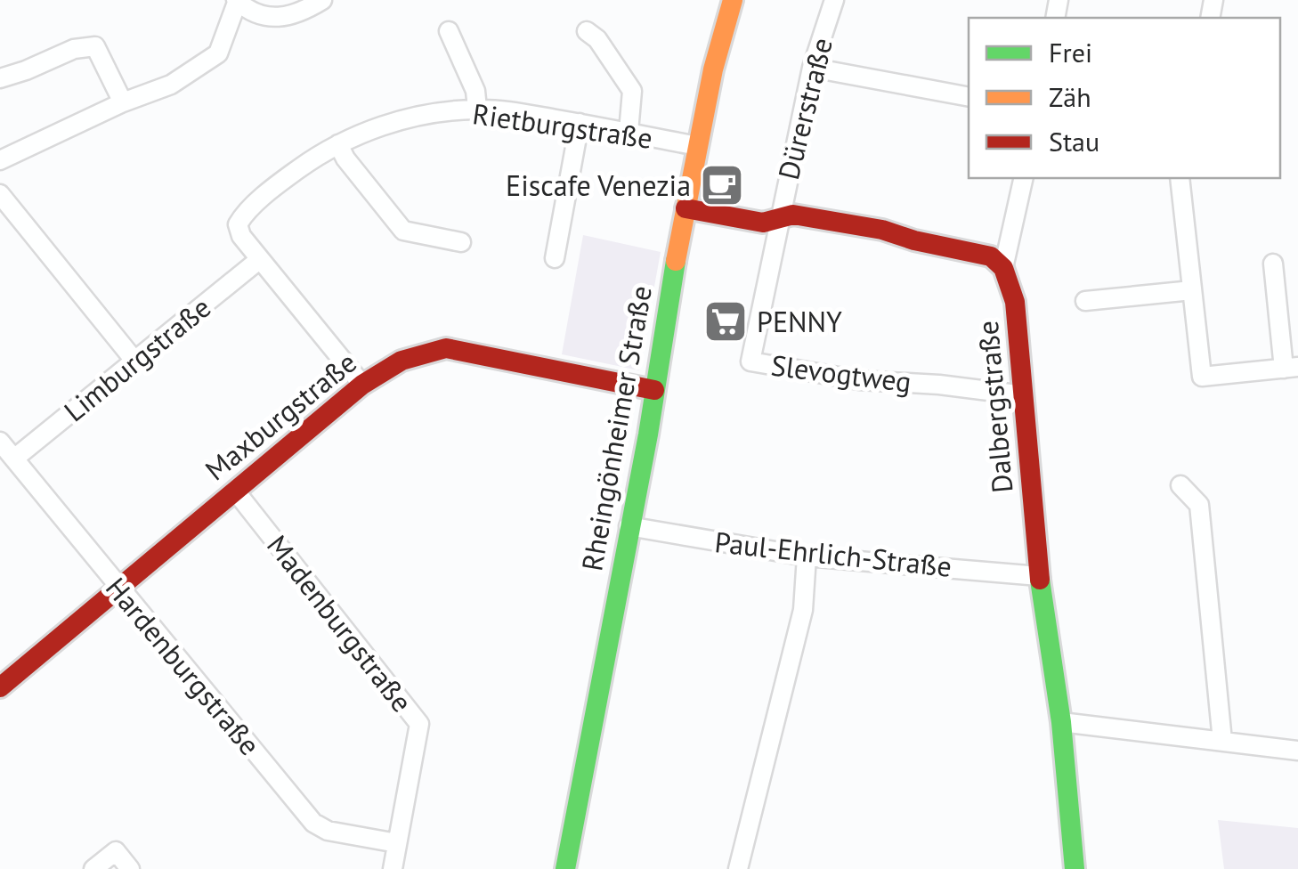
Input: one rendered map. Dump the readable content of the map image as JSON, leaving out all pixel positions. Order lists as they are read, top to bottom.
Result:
{
  "streets": {
    "street": [
      "Dürerstraße",
      "Rietburgstraße",
      "Limburgstraße",
      "Slevogtweg",
      "Dalbergstraße",
      "Maxburgstraße",
      "Rheingönheimer Straße",
      "Paul-Ehrlich-Straße",
      "Madenburgstraße",
      "Hardenburgstraße"
    ]
  },
  "crossings": [
    ["Dürerstraße", "Slevogtweg"],
    ["Rietburgstraße", "Limburgstraße"],
    ["Rietburgstraße", "Maxburgstraße"],
    ["Rietburgstraße", "Rheingönheimer Straße"],
    ["Limburgstraße", "Hardenburgstraße"],
    ["Slevogtweg", "Dalbergstraße"],
    ["Dalbergstraße", "Paul-Ehrlich-Straße"],
    ["Maxburgstraße", "Rheingönheimer Straße"],
    ["Maxburgstraße", "Madenburgstraße"],
    ["Maxburgstraße", "Hardenburgstraße"],
    ["Rheingönheimer Straße", "Paul-Ehrlich-Straße"],
    ["Madenburgstraße", "Hardenburgstraße"]
  ],
  "places": {
    "cafe": ["Eiscafe Venezia"],
    "supermarket": ["PENNY"]
  },
  "legend": ["Frei", "Zäh", "Stau"]
}
